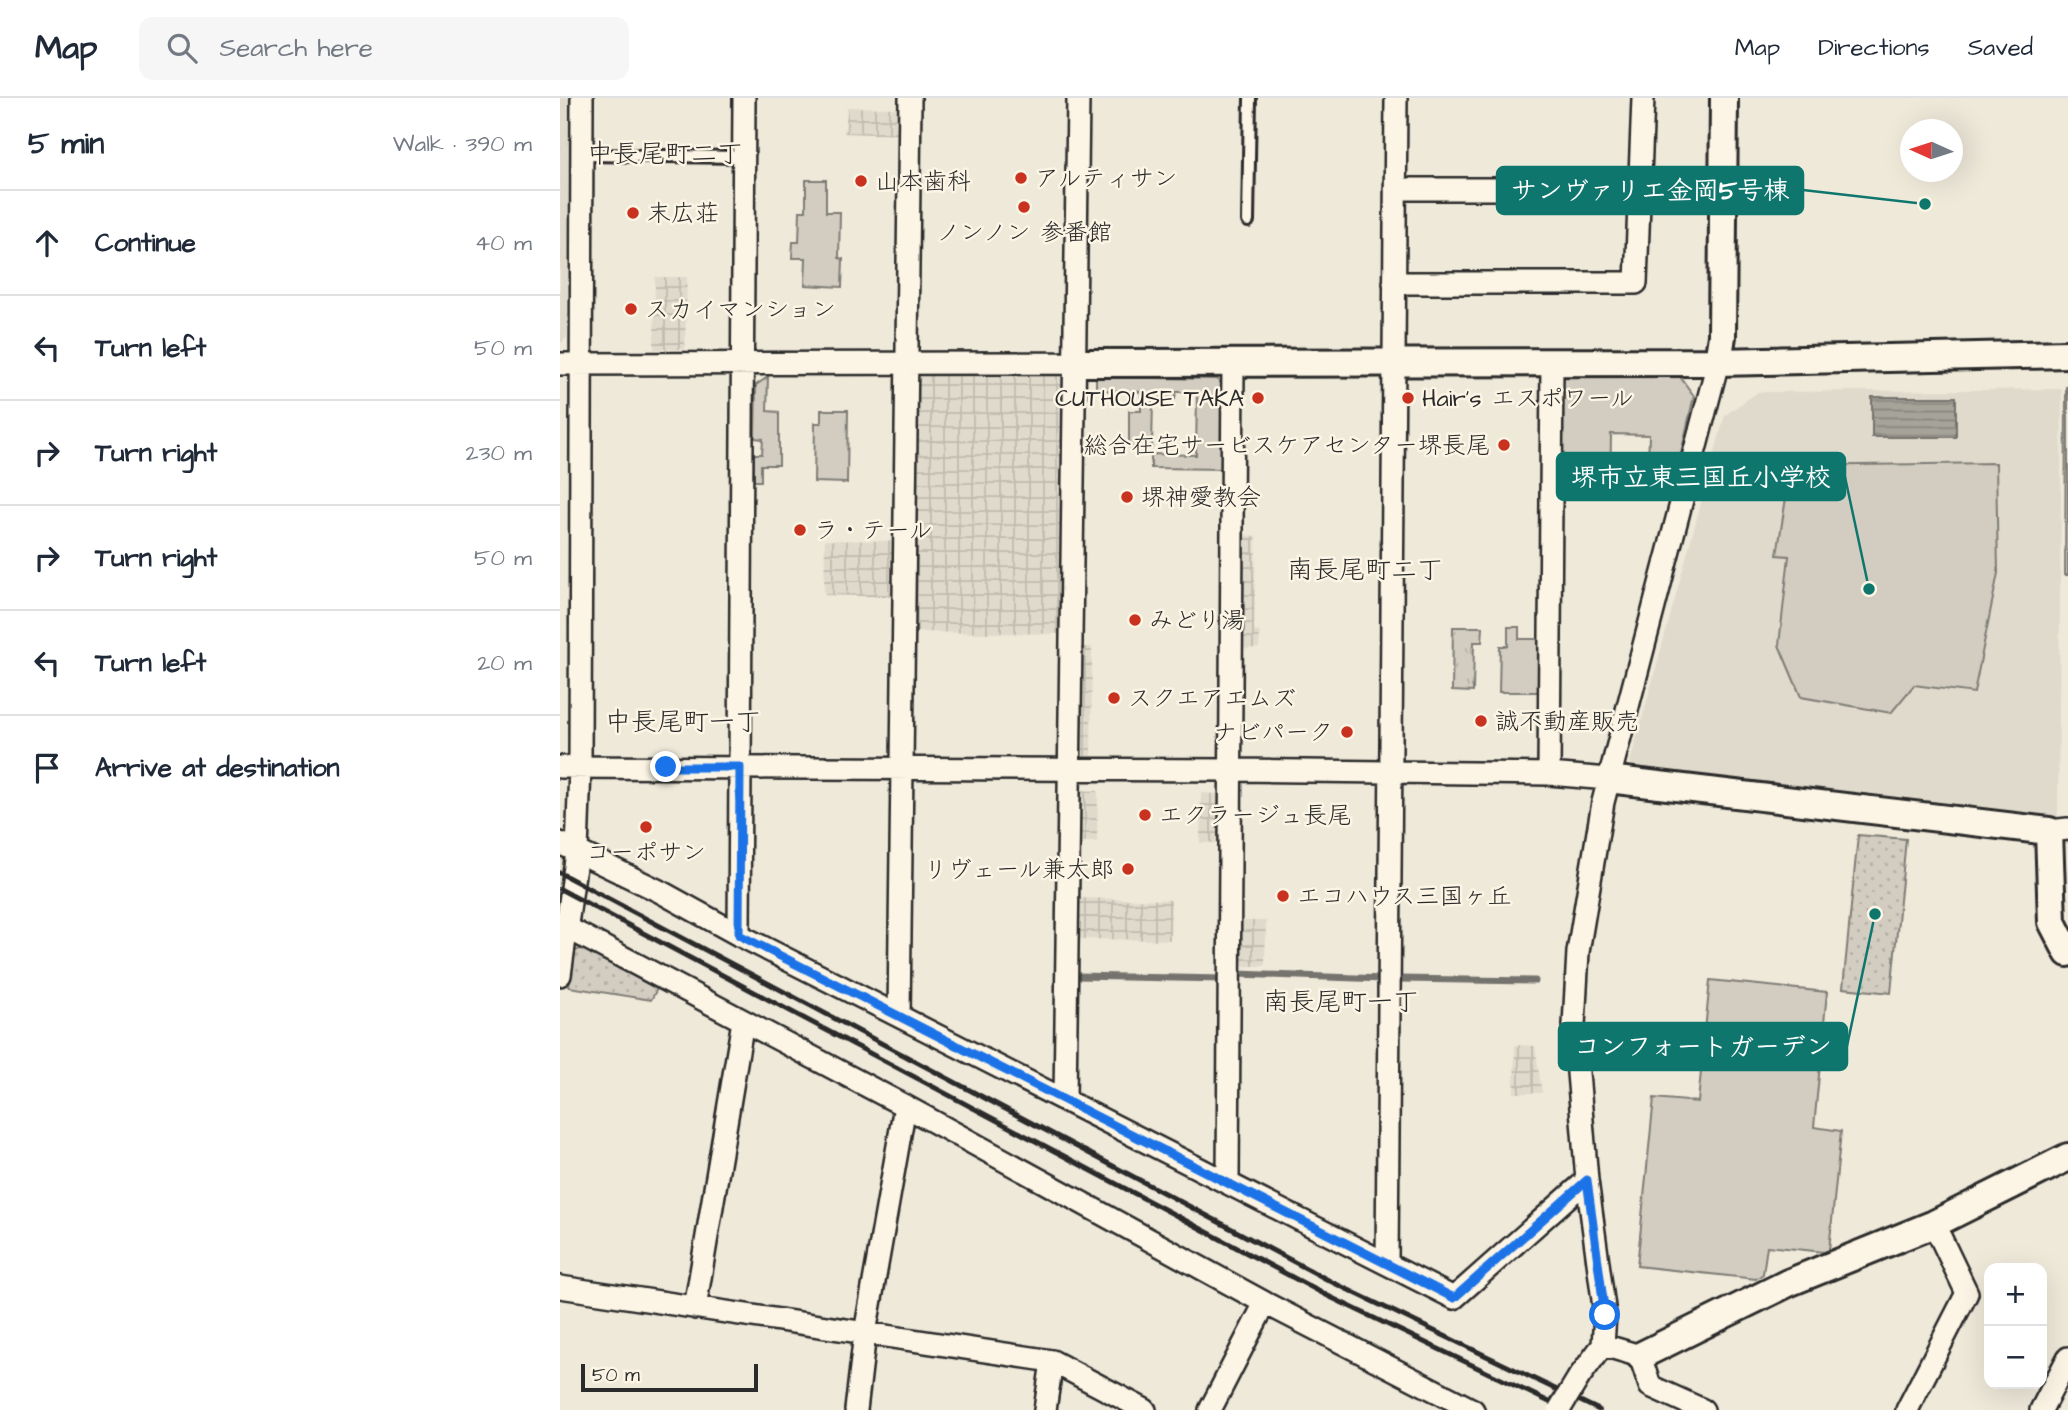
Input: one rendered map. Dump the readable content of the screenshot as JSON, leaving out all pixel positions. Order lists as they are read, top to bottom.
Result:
{
  "districts": [
    "中長尾町二丁",
    "南長尾町二丁",
    "中長尾町一丁",
    "南長尾町一丁"
  ],
  "places": [
    "アルティサン",
    "山本歯科",
    "サンヴァリエ金岡5号棟",
    "ノンノン 参番館",
    "末広荘",
    "スカイマンション",
    "CUTHOUSE TAKA",
    "Hair's エスポワール",
    "総合在宅サービスケアセンター堺長尾",
    "堺神愛教会",
    "ラ・テール",
    "堺市立東三国丘小学校",
    "みどり湯",
    "スクエアエムズ",
    "誠不動産販売",
    "ナビパーク",
    "エクラージュ長尾",
    "コーポサン",
    "リヴェール兼太郎",
    "エコハウス三国ヶ丘",
    "コンフォートガーデン"
  ],
  "scale_bar": "50 m",
  "north": "left",
  "page": {
    "header": "Map",
    "search": "Search here",
    "nav": ["Map", "Directions", "Saved"],
    "heading": ["5 min", "Walk · 390 m"],
    "list": [
      ["Continue", "40 m"],
      ["Turn left", "50 m"],
      ["Turn right", "230 m"],
      ["Turn right", "50 m"],
      ["Turn left", "20 m"],
      "Arrive at destination"
    ],
    "map_buttons": ["+", "−"],
    "scale": "50 m"
  }
}
